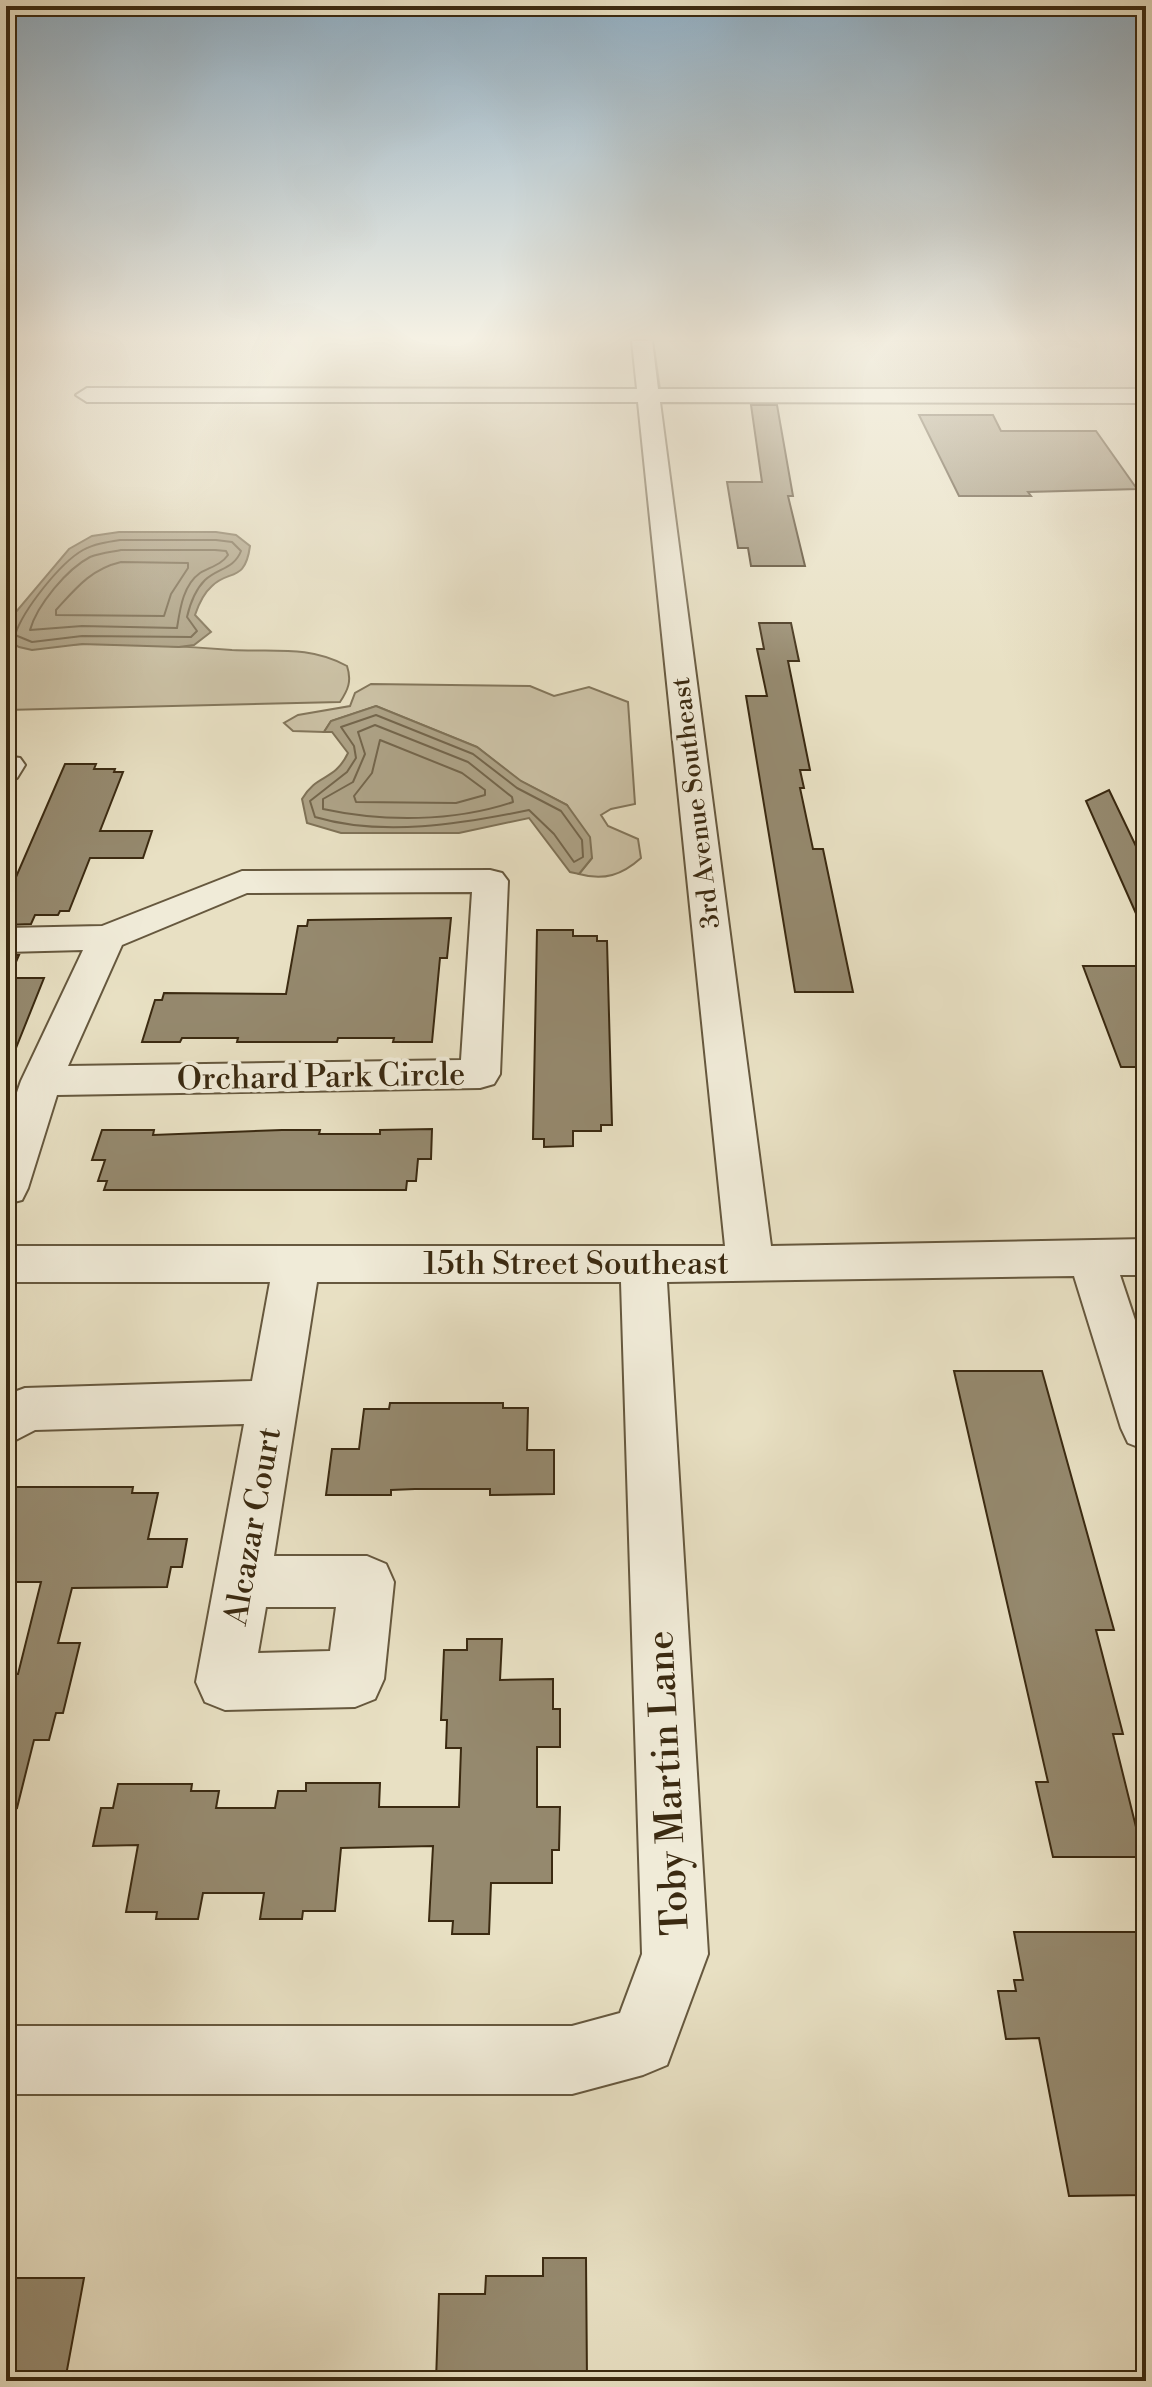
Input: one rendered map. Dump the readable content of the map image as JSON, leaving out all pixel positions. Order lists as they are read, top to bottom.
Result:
{
  "streets": {
    "street": [
      "3rd Avenue Southeast",
      "Orchard Park Circle",
      "15th Street Southeast",
      "Alcazar Court",
      "Toby Martin Lane"
    ]
  },
  "crossings": [
    ["3rd Avenue Southeast", "15th Street Southeast"],
    ["15th Street Southeast", "Toby Martin Lane"]
  ]
}
